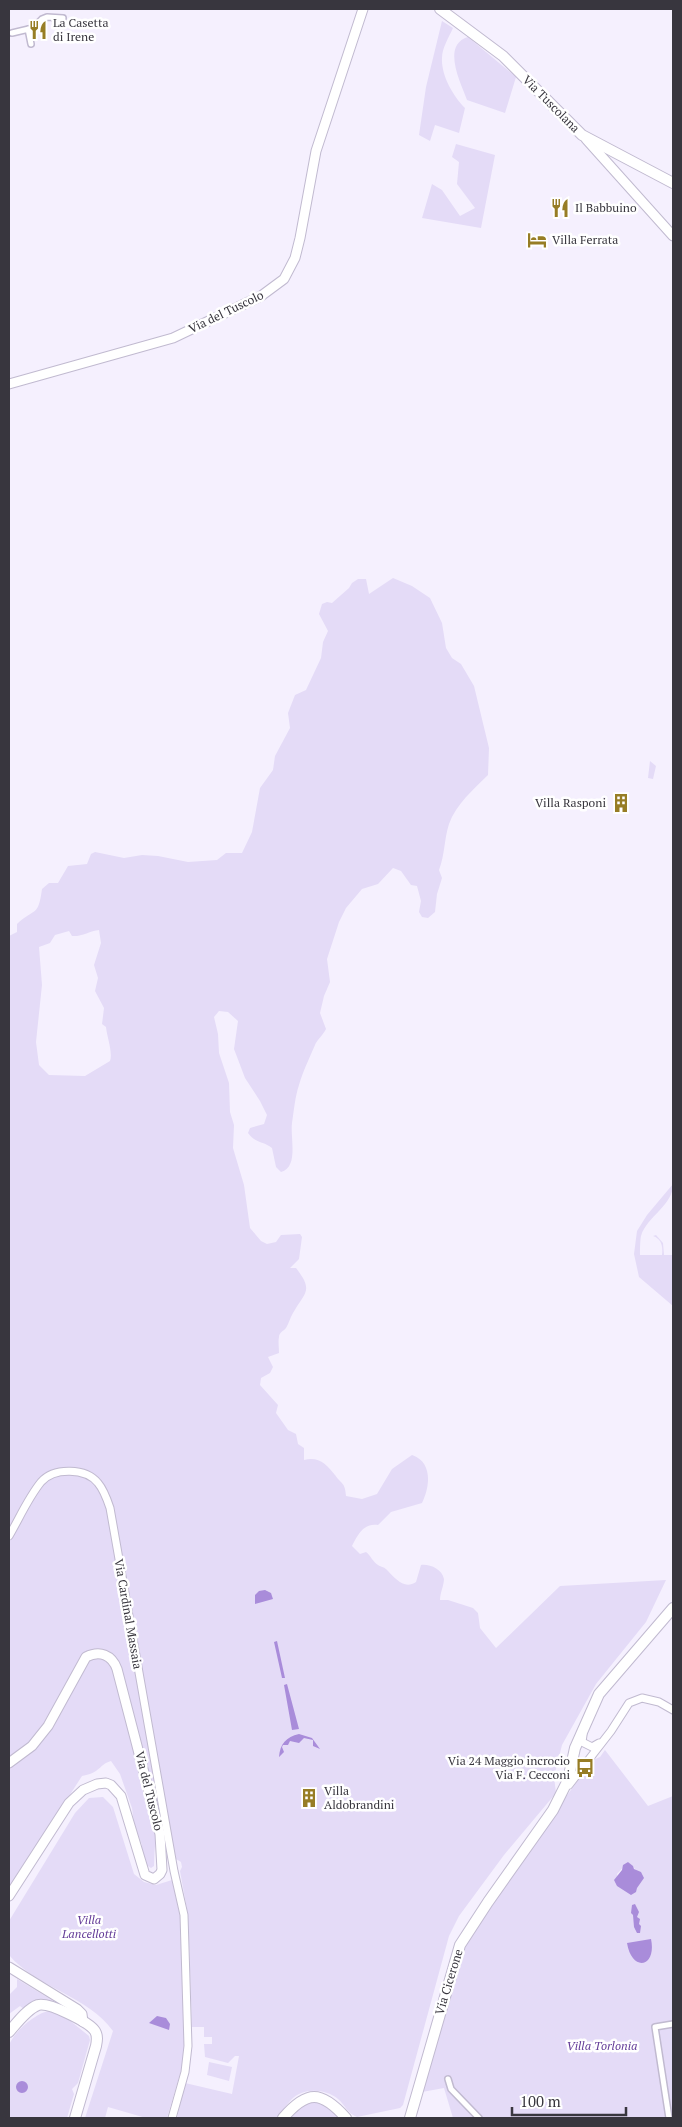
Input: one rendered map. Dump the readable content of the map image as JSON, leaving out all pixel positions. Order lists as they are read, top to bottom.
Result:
{
  "streets": {
    "main road": ["Via Tuscolana", "Via Cicerone"],
    "street": ["Via del Tuscolo", "Via Cardinal Massaia"]
  },
  "parks": ["Villa Lancellotti", "Villa Torlonia"],
  "places": {
    "restaurant": ["La Casetta di Irene", "Il Babbuino"],
    "hotel": ["Villa Ferrata"],
    "building": ["Villa Rasponi", "Villa Aldobrandini"],
    "bus stop": ["Via 24 Maggio incrocio Via F. Cecconi"]
  },
  "scale_bar": "100 m"
}
